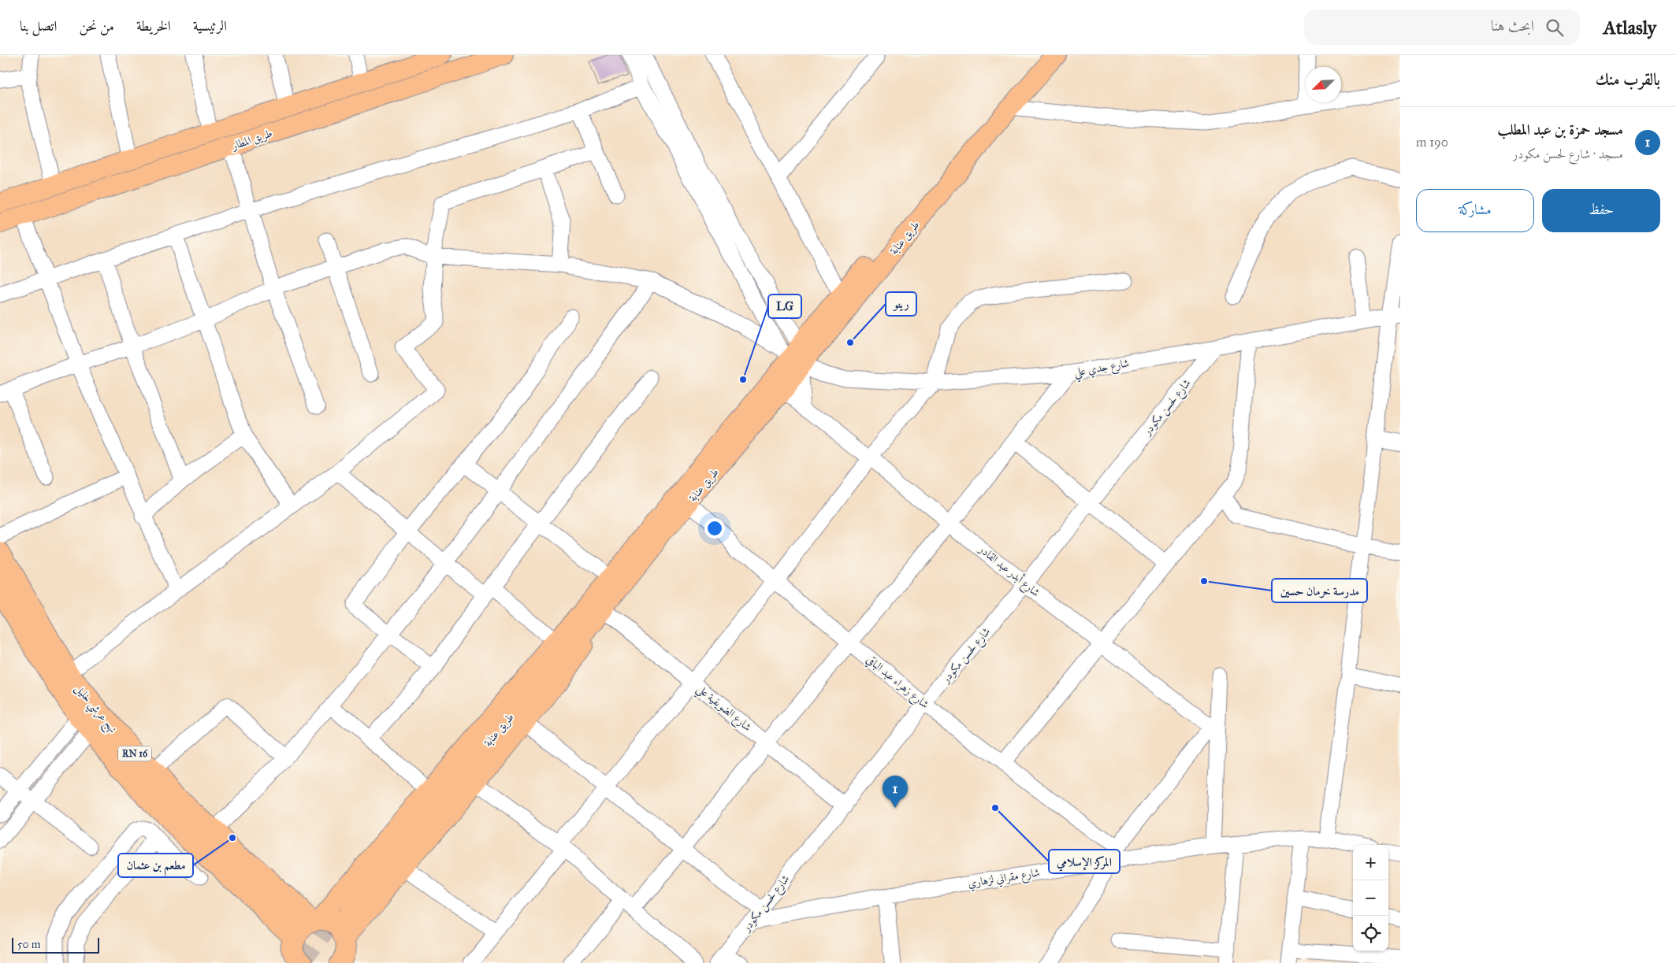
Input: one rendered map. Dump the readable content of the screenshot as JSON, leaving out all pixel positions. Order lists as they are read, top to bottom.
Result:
{
  "streets": {
    "highway": ["طريق عنابة", "نهج عرشي خليل", "RN 16"],
    "main road": ["طريق المطار"],
    "street": [
      "شارع جدي علي",
      "شارع لحسن مكودر",
      "شارع أبدر عبد القادر",
      "شارع زهراء عبد الباقي",
      "شارع الضويفية علي",
      "شارع مقراني لزهاري"
    ]
  },
  "crossings": [
    ["طريق عنابة", "شارع جدي علي"],
    ["طريق عنابة", "شارع أبدر عبد القادر"],
    ["طريق عنابة", "شارع زهراء عبد الباقي"],
    ["طريق عنابة", "شارع الضويفية علي"],
    ["شارع جدي علي", "شارع لحسن مكودر"],
    ["شارع لحسن مكودر", "شارع أبدر عبد القادر"],
    ["شارع لحسن مكودر", "شارع زهراء عبد الباقي"],
    ["شارع لحسن مكودر", "شارع الضويفية علي"],
    ["شارع لحسن مكودر", "شارع مقراني لزهاري"],
    ["شارع زهراء عبد الباقي", "شارع مقراني لزهاري"]
  ],
  "places": [
    "رينو",
    "LG",
    "مدرسة خرمان حسين",
    "المركز الإسلامي",
    "مطعم بن عثمان"
  ],
  "scale_bar": "50 m",
  "north": "bottom left",
  "page": {
    "header": "Atlasly",
    "search": "ابحث هنا",
    "nav": [
      "الرئيسية",
      "الخريطة",
      "من نحن",
      "اتصل بنا"
    ],
    "heading": "بالقرب منك",
    "list": [
      {
        "mark": "1",
        "name": "مسجد حمزة بن عبد المطلب",
        "note": "مسجد · شارع لحسن مكودر",
        "value": "190 m"
      }
    ],
    "buttons": ["حفظ", "مشاركة"],
    "pins": "1",
    "map_buttons": ["+", "−"],
    "scale": "50 m"
  }
}
